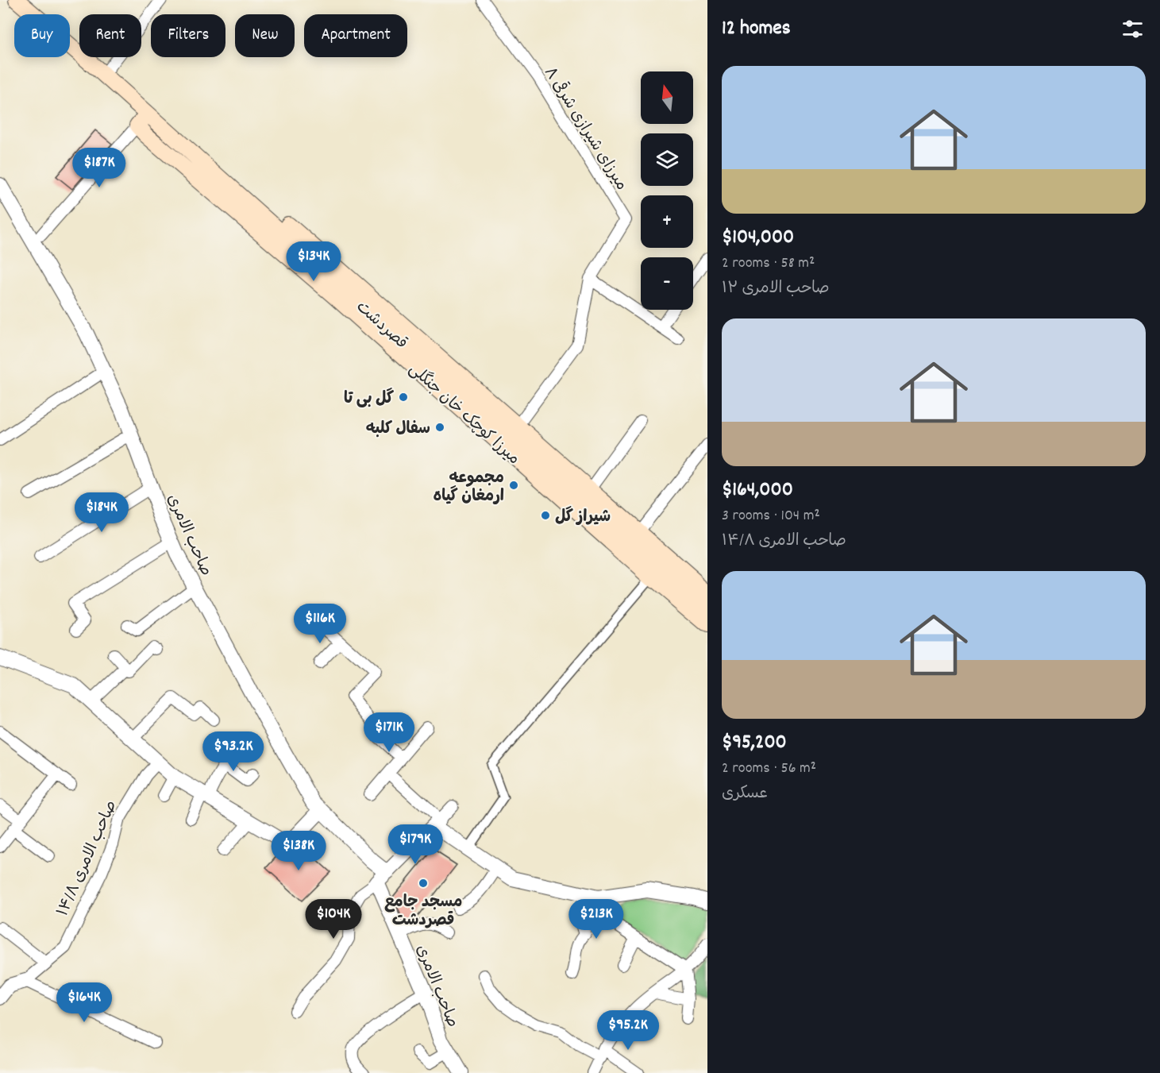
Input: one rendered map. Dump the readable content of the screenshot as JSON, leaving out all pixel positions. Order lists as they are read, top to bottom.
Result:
{
  "streets": {
    "main road": ["قصردشت", "میرزا کوچک خان جنگلی"],
    "street": ["۸ میرزای شیرازی شرقی", "صاحب الامری", "صاحب الامری ۱۴/۸"]
  },
  "crossings": [
    ["۸ میرزای شیرازی شرقی", "قصردشت"],
    ["قصردشت", "میرزا کوچک خان جنگلی"]
  ],
  "places": [
    "گل بی تا",
    "سفال کلبه",
    "مجموعه ارمغان گیاه",
    "شیراز گل",
    "مسجد جامع قصردشت"
  ],
  "north": "top",
  "page": {
    "heading": "12 homes",
    "chip": [
      "Buy",
      "Rent",
      "Filters",
      "New",
      "Apartment"
    ],
    "list": [
      {
        "name": "$104,000",
        "note": "2 rooms · 58 m² · ۱۲ صاحب الامری"
      },
      {
        "name": "$164,000",
        "note": "3 rooms · 104 m² · صاحب الامری ۱۴/۸"
      },
      {
        "name": "$95,200",
        "note": "2 rooms · 56 m² · عسکری"
      }
    ],
    "map_buttons": ["+", "−"],
    "price": [
      "$187K",
      "$134K",
      "$184K",
      "$116K",
      "$171K",
      "$93.2K",
      "$179K",
      "$138K",
      "$104K",
      "$213K",
      "$164K",
      "$95.2K"
    ]
  }
}
